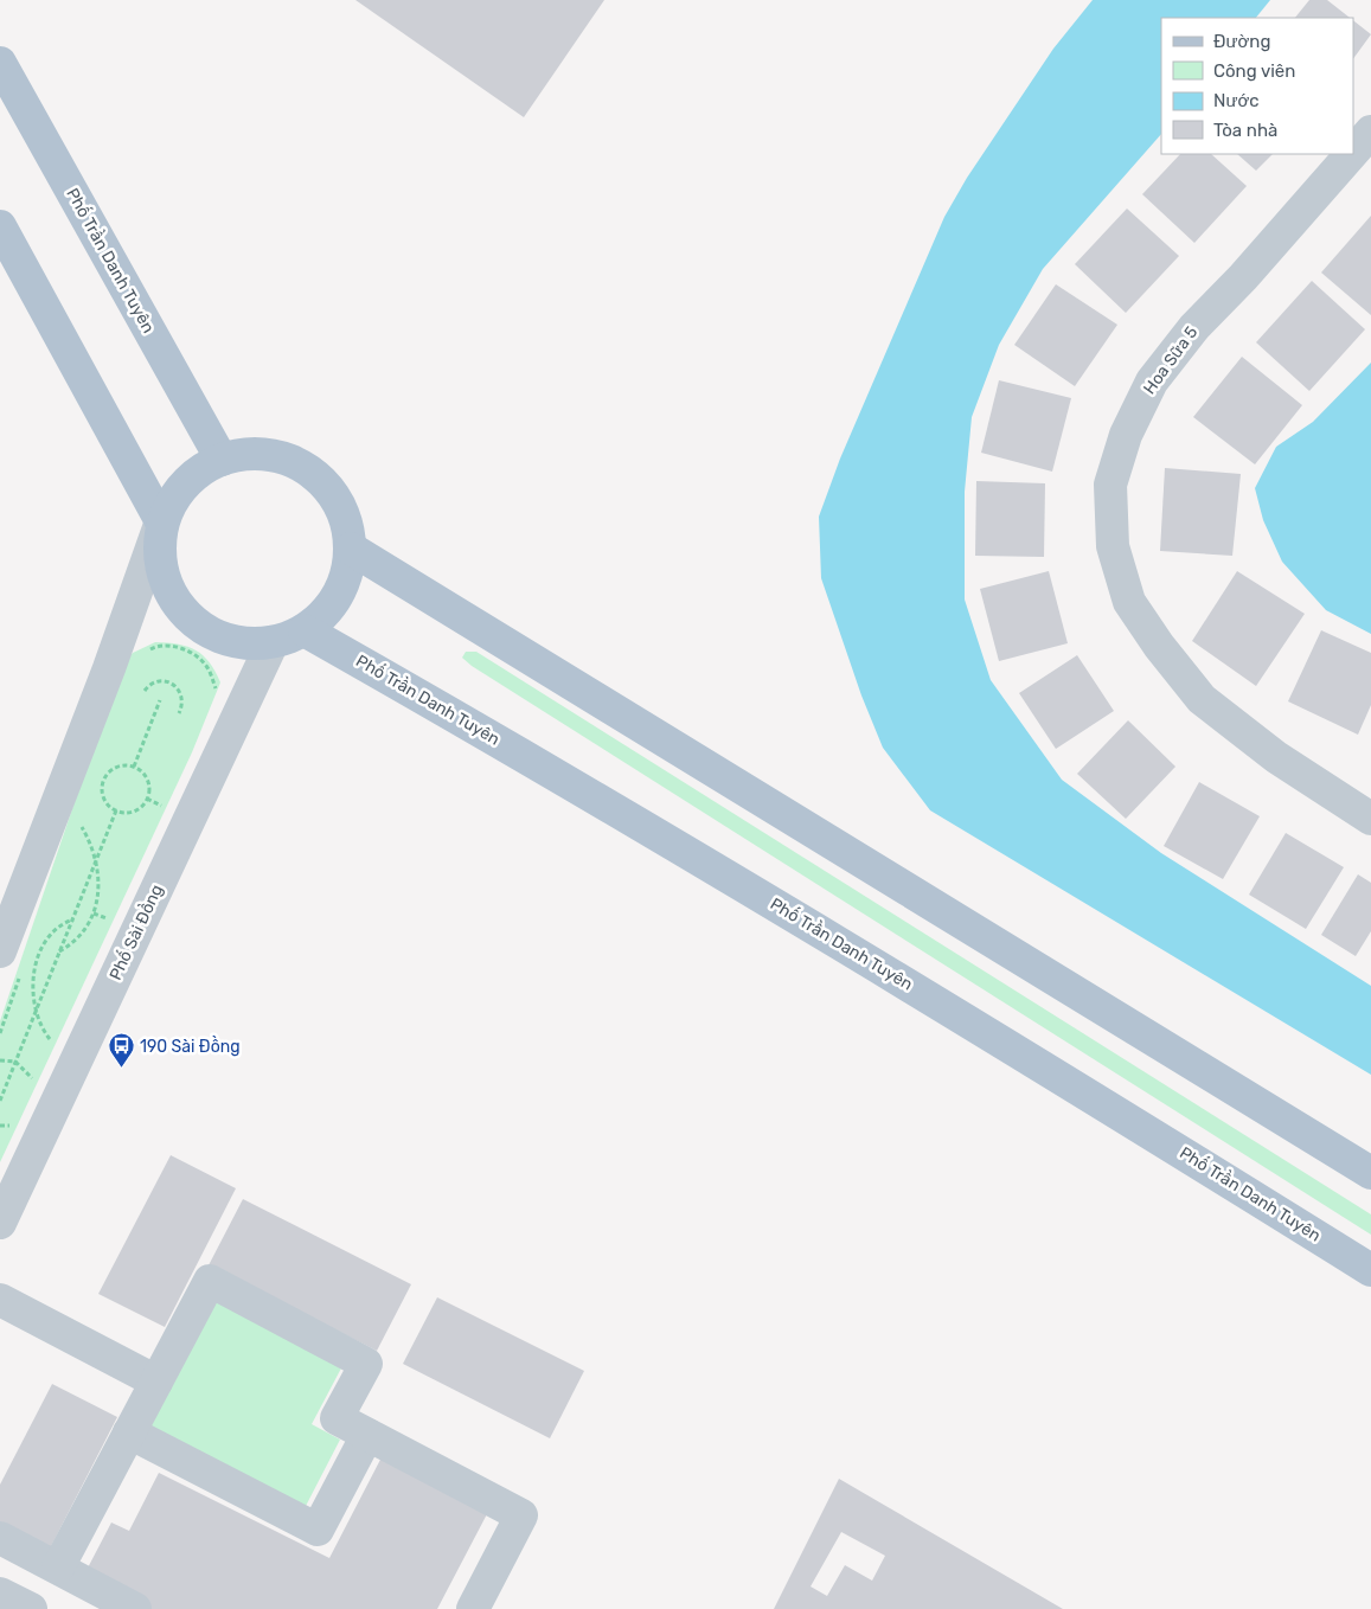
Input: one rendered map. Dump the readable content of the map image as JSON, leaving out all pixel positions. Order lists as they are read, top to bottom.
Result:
{
  "streets": {
    "main road": ["Phố Trần Danh Tuyên"],
    "street": ["Hoa Sữa 5", "Phố Sài Đồng"]
  },
  "crossings": [
    ["Phố Trần Danh Tuyên", "Phố Sài Đồng"]
  ],
  "places": {
    "bus stop": ["190 Sài Đồng"]
  },
  "legend": [
    "Đường",
    "Công viên",
    "Nước",
    "Tòa nhà"
  ]
}
